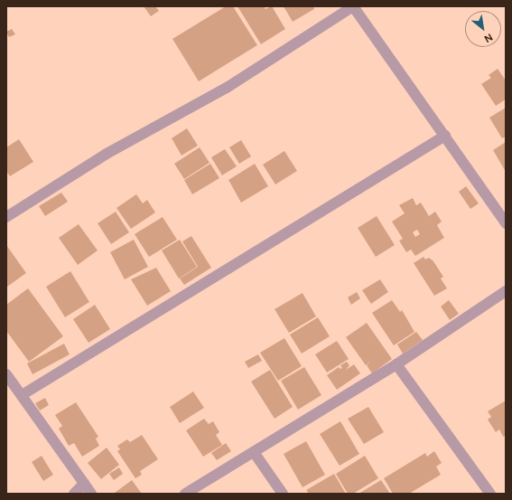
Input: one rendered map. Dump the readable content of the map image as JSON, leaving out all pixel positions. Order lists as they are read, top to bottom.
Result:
{
  "north": "bottom right"
}
